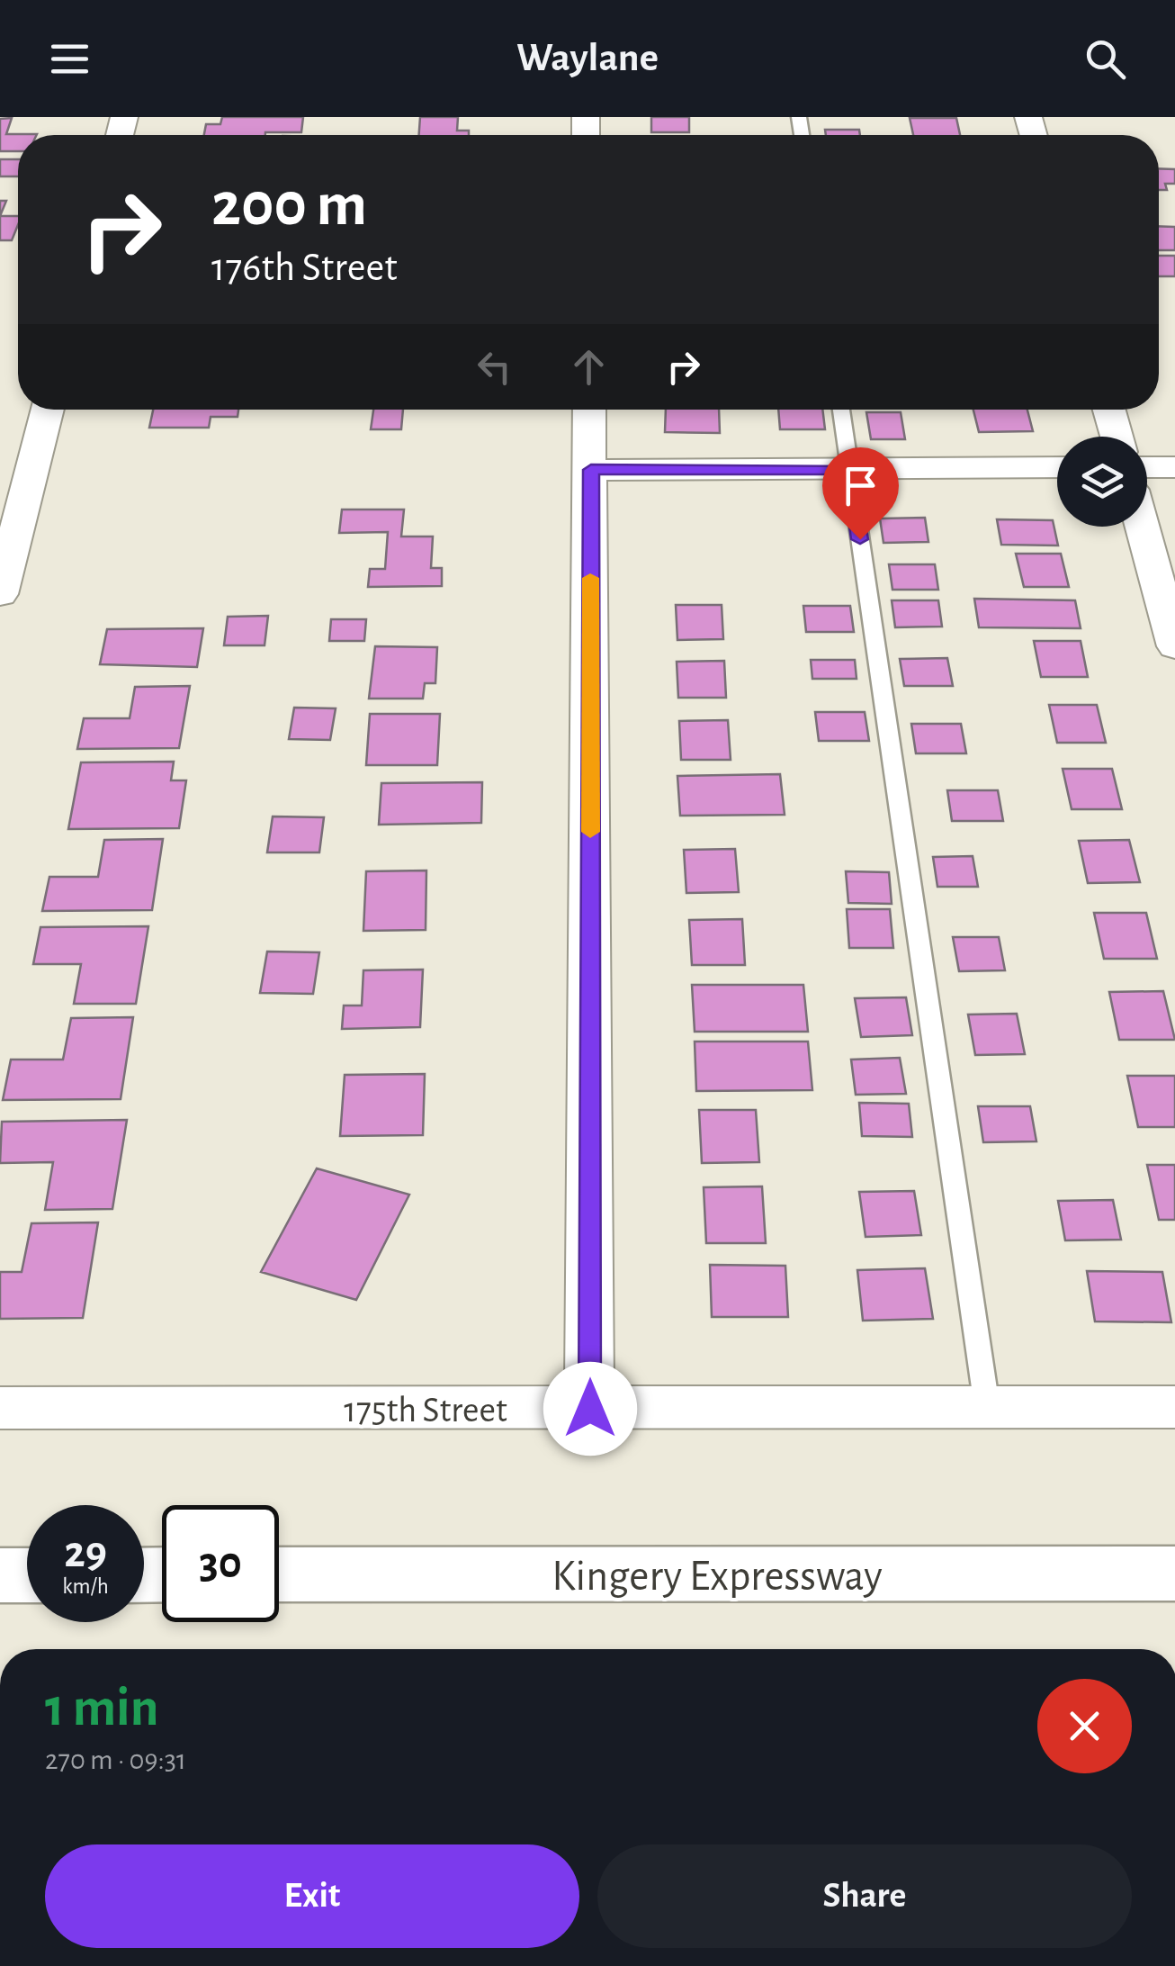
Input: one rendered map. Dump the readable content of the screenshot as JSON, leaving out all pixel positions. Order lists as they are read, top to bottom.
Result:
{
  "streets": {
    "highway": ["Kingery Expressway"],
    "street": ["175th Street"]
  },
  "page": {
    "header": "Waylane",
    "turn": ["200 m", "176th Street"],
    "speed": "29 km/h",
    "limit": "30",
    "heading": ["1 min", "270 m · 09:31"],
    "buttons": ["Exit", "Share"]
  }
}
